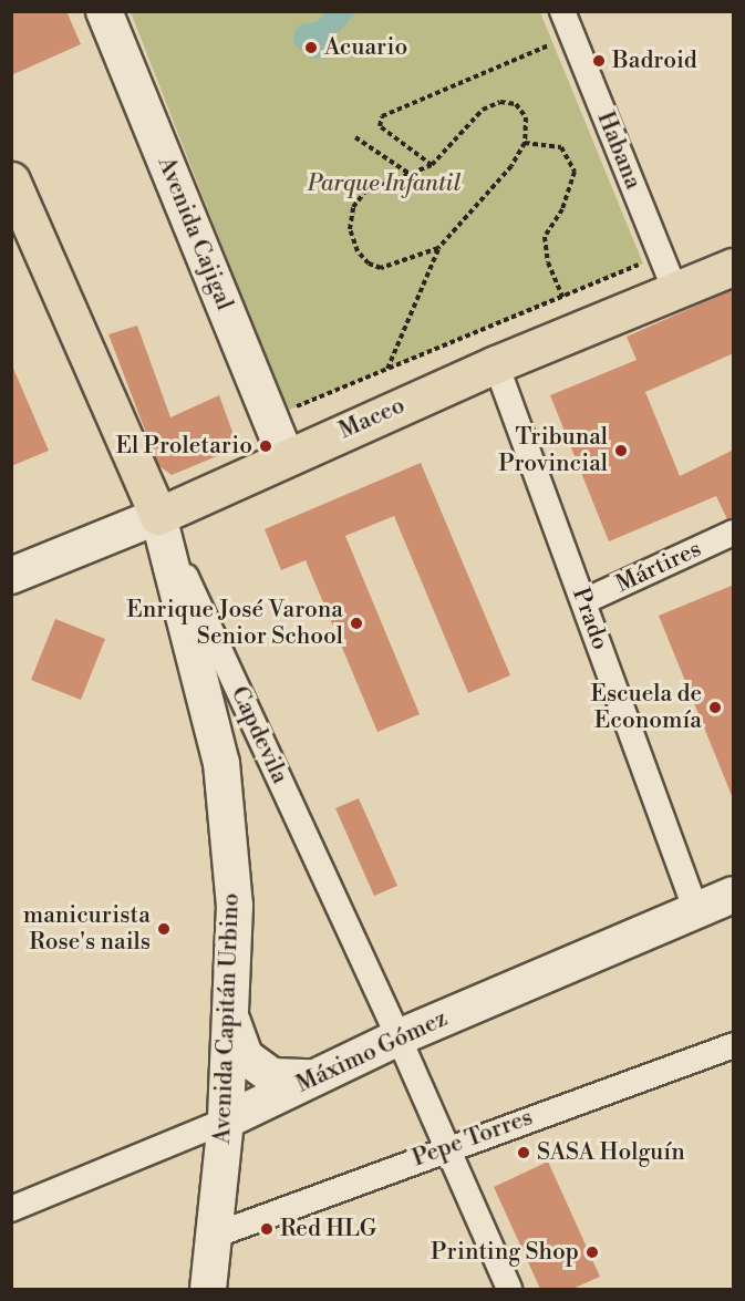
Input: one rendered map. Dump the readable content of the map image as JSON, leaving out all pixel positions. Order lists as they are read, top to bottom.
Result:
{
  "streets": {
    "main road": [
      "Avenida Cajigal",
      "Maceo",
      "Capdevila",
      "Avenida Capitán Urbino",
      "Máximo Gómez"
    ],
    "street": [
      "Habana",
      "Mártires",
      "Prado",
      "Pepe Torres"
    ]
  },
  "crossings": [
    ["Habana", "Maceo"],
    ["Avenida Cajigal", "Maceo"],
    ["Maceo", "Prado"],
    ["Maceo", "Capdevila"],
    ["Maceo", "Avenida Capitán Urbino"],
    ["Mártires", "Prado"],
    ["Prado", "Máximo Gómez"],
    ["Capdevila", "Avenida Capitán Urbino"],
    ["Capdevila", "Máximo Gómez"],
    ["Capdevila", "Pepe Torres"],
    ["Avenida Capitán Urbino", "Máximo Gómez"],
    ["Avenida Capitán Urbino", "Pepe Torres"]
  ],
  "parks": ["Parque Infantil"],
  "places": [
    "Acuario",
    "Badroid",
    "El Proletario",
    "Tribunal Provincial",
    "Enrique José Varona Senior School",
    "Escuela de Economía",
    "manicurista Rose's nails",
    "SASA Holguín",
    "Red HLG",
    "Printing Shop"
  ]
}
